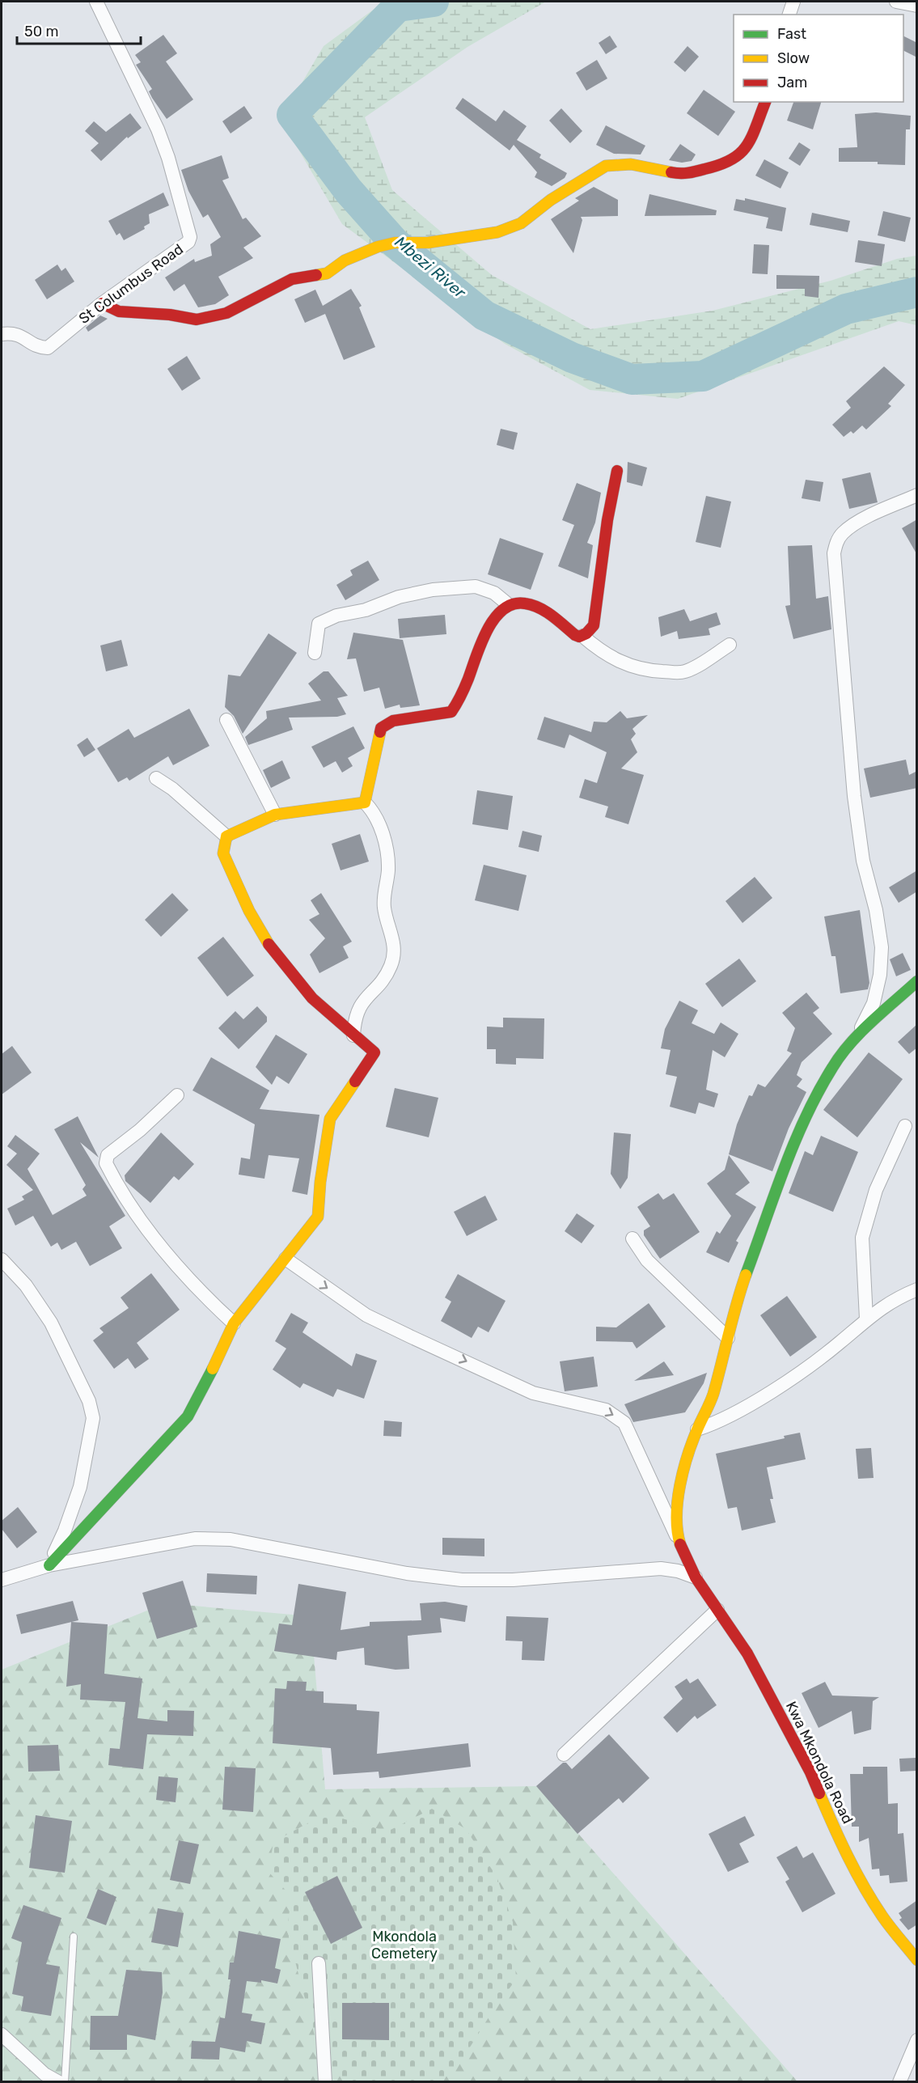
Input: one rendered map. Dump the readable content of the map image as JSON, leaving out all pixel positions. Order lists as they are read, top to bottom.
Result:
{
  "streets": {
    "street": ["St Columbus Road", "Kwa Mkondola Road"]
  },
  "water": ["Mbezi River"],
  "parks": ["Mkondola Cemetery"],
  "legend": ["Fast", "Slow", "Jam"],
  "scale_bar": "50 m"
}
